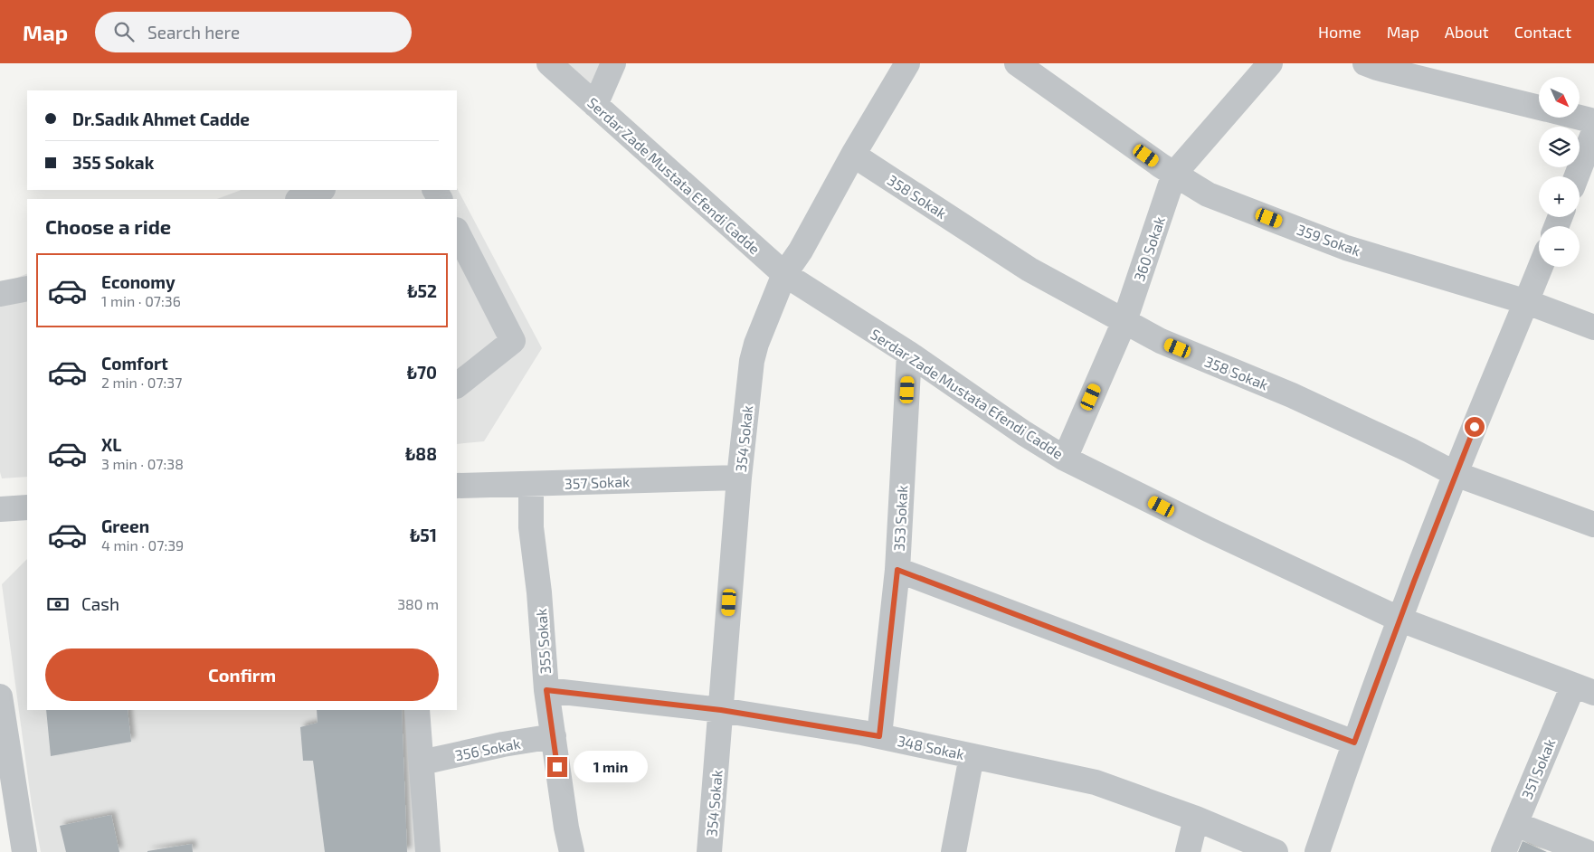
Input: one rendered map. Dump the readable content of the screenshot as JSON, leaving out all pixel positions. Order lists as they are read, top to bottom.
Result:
{
  "streets": {
    "street": [
      "Serdar Zade Mustata Efendi Cadde",
      "358 Sokak",
      "359 Sokak",
      "360 Sokak",
      "354 Sokak",
      "357 Sokak",
      "353 Sokak",
      "355 Sokak",
      "348 Sokak",
      "356 Sokak",
      "351 Sokak"
    ]
  },
  "crossings": [
    ["Serdar Zade Mustata Efendi Cadde", "360 Sokak"],
    ["Serdar Zade Mustata Efendi Cadde", "354 Sokak"],
    ["Serdar Zade Mustata Efendi Cadde", "353 Sokak"],
    ["Serdar Zade Mustata Efendi Cadde", "351 Sokak"],
    ["358 Sokak", "360 Sokak"],
    ["358 Sokak", "354 Sokak"],
    ["359 Sokak", "360 Sokak"],
    ["354 Sokak", "357 Sokak"],
    ["354 Sokak", "348 Sokak"],
    ["357 Sokak", "355 Sokak"],
    ["353 Sokak", "348 Sokak"],
    ["355 Sokak", "348 Sokak"],
    ["355 Sokak", "356 Sokak"]
  ],
  "north": "bottom right",
  "page": {
    "header": "Map",
    "search": "Search here",
    "nav": [
      "Home",
      "Map",
      "About",
      "Contact"
    ],
    "map_buttons": ["+", "−"],
    "banner": ["Dr.Sadık Ahmet Cadde", "355 Sokak"],
    "heading": "Choose a ride",
    "list": [
      {
        "name": "Economy",
        "note": "1 min · 07:36",
        "value": "₺52"
      },
      {
        "name": "Comfort",
        "note": "2 min · 07:37",
        "value": "₺70"
      },
      {
        "name": "XL",
        "note": "3 min · 07:38",
        "value": "₺88"
      },
      {
        "name": "Green",
        "note": "4 min · 07:39",
        "value": "₺51"
      }
    ],
    "pay": ["Cash", "380 m"],
    "buttons": "Confirm",
    "bubble": "1 min"
  }
}
